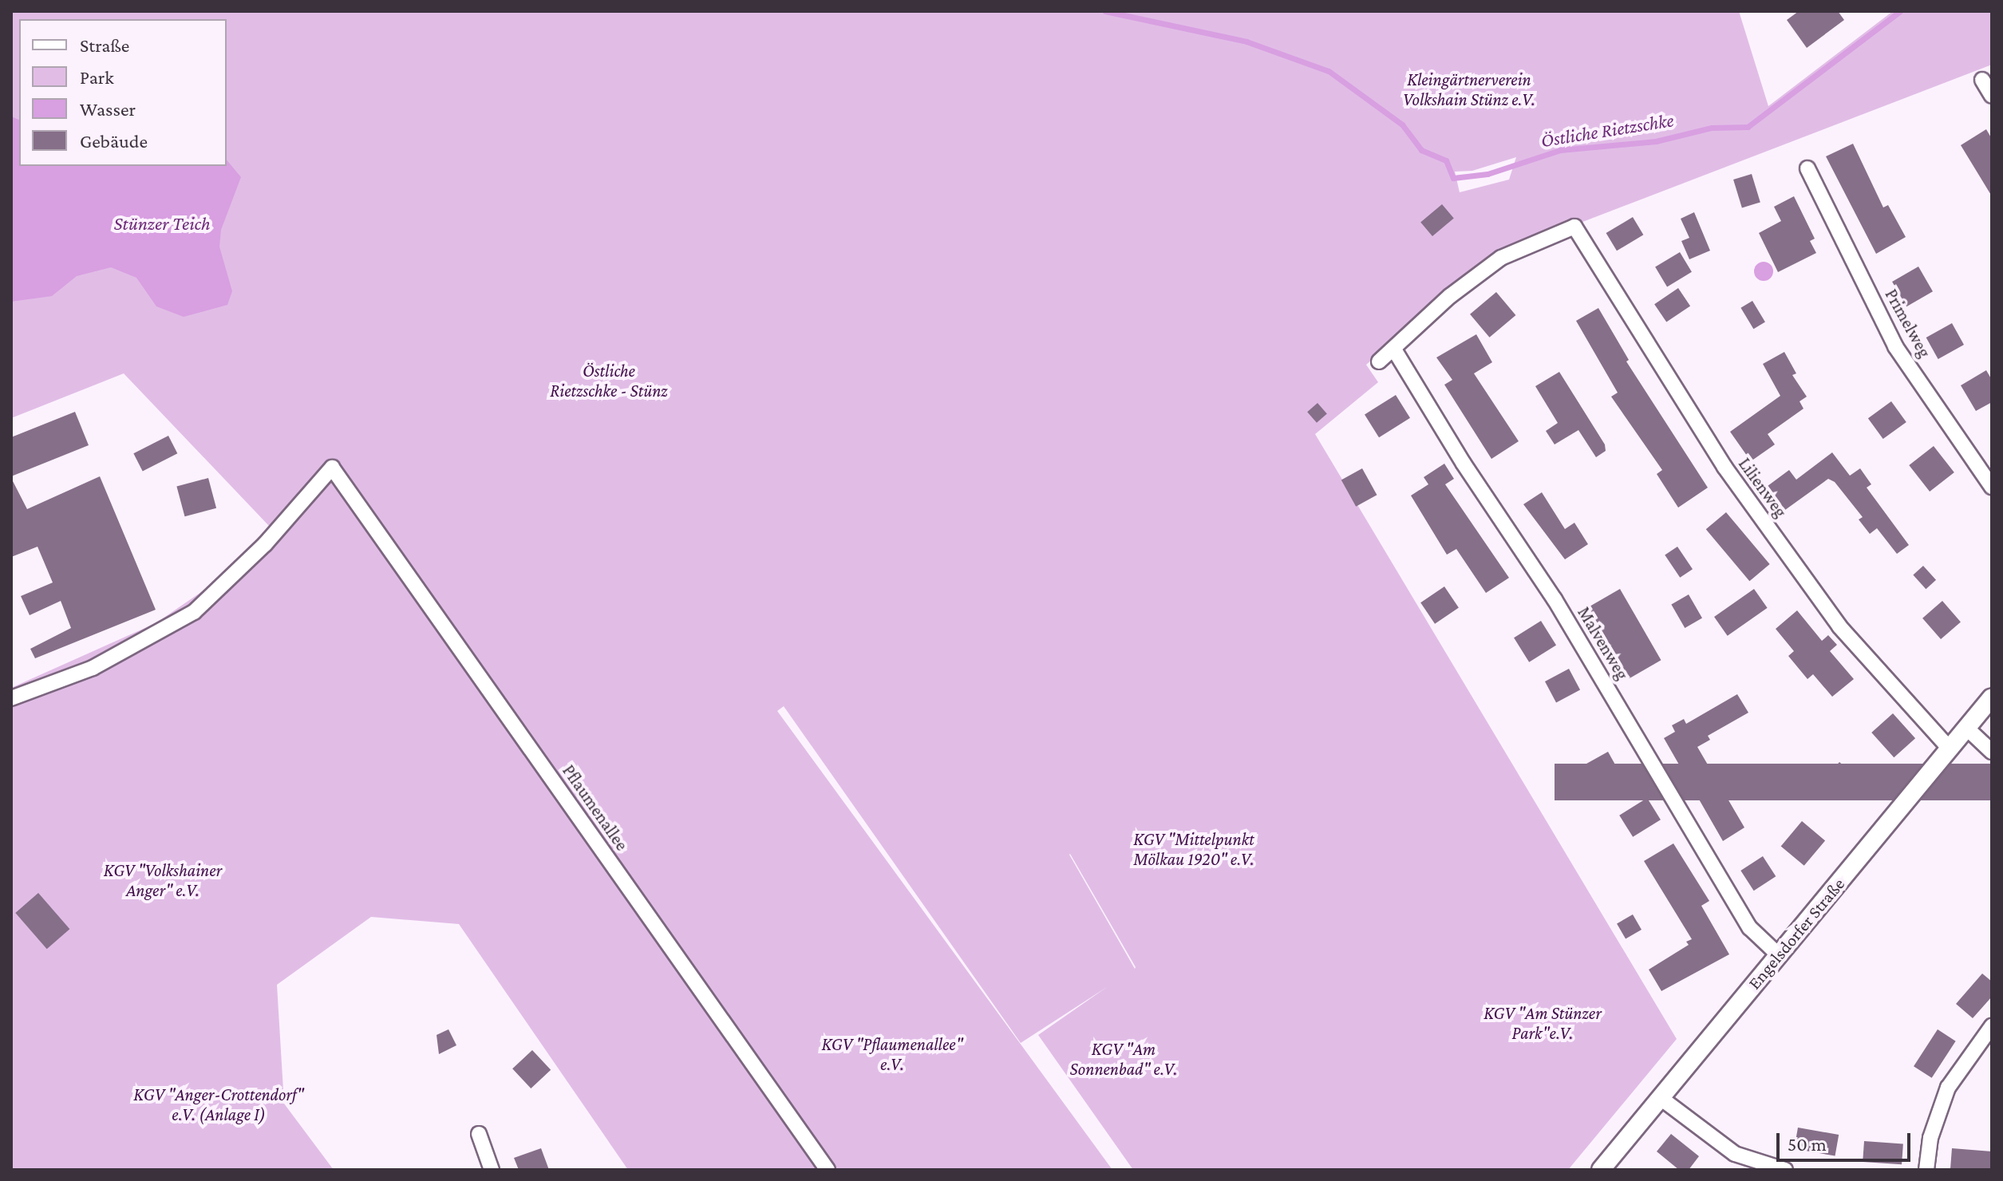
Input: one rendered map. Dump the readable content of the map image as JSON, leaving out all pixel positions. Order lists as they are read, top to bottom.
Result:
{
  "streets": {
    "street": [
      "Primelweg",
      "Lilienweg",
      "Malvenweg",
      "Pflaumenallee",
      "Engelsdorfer Straße"
    ]
  },
  "crossings": [
    ["Lilienweg", "Malvenweg"],
    ["Lilienweg", "Engelsdorfer Straße"],
    ["Malvenweg", "Engelsdorfer Straße"]
  ],
  "water": ["Östliche Rietzschke", "Stünzer Teich"],
  "parks": [
    "Kleingärtnerverein Volkshain Stünz e.V.",
    "Östliche Rietzschke - Stünz",
    "KGV \"Mittelpunkt Mölkau 1920\" e.V.",
    "KGV \"Volkshainer Anger\" e.V.",
    "KGV \"Am Stünzer Park\"e.V.",
    "KGV \"Pflaumenallee\" e.V.",
    "KGV \"Am Sonnenbad\" e.V.",
    "KGV \"Anger-Crottendorf\" e.V. (Anlage I)"
  ],
  "legend": [
    "Straße",
    "Park",
    "Wasser",
    "Gebäude"
  ],
  "scale_bar": "50 m"
}
